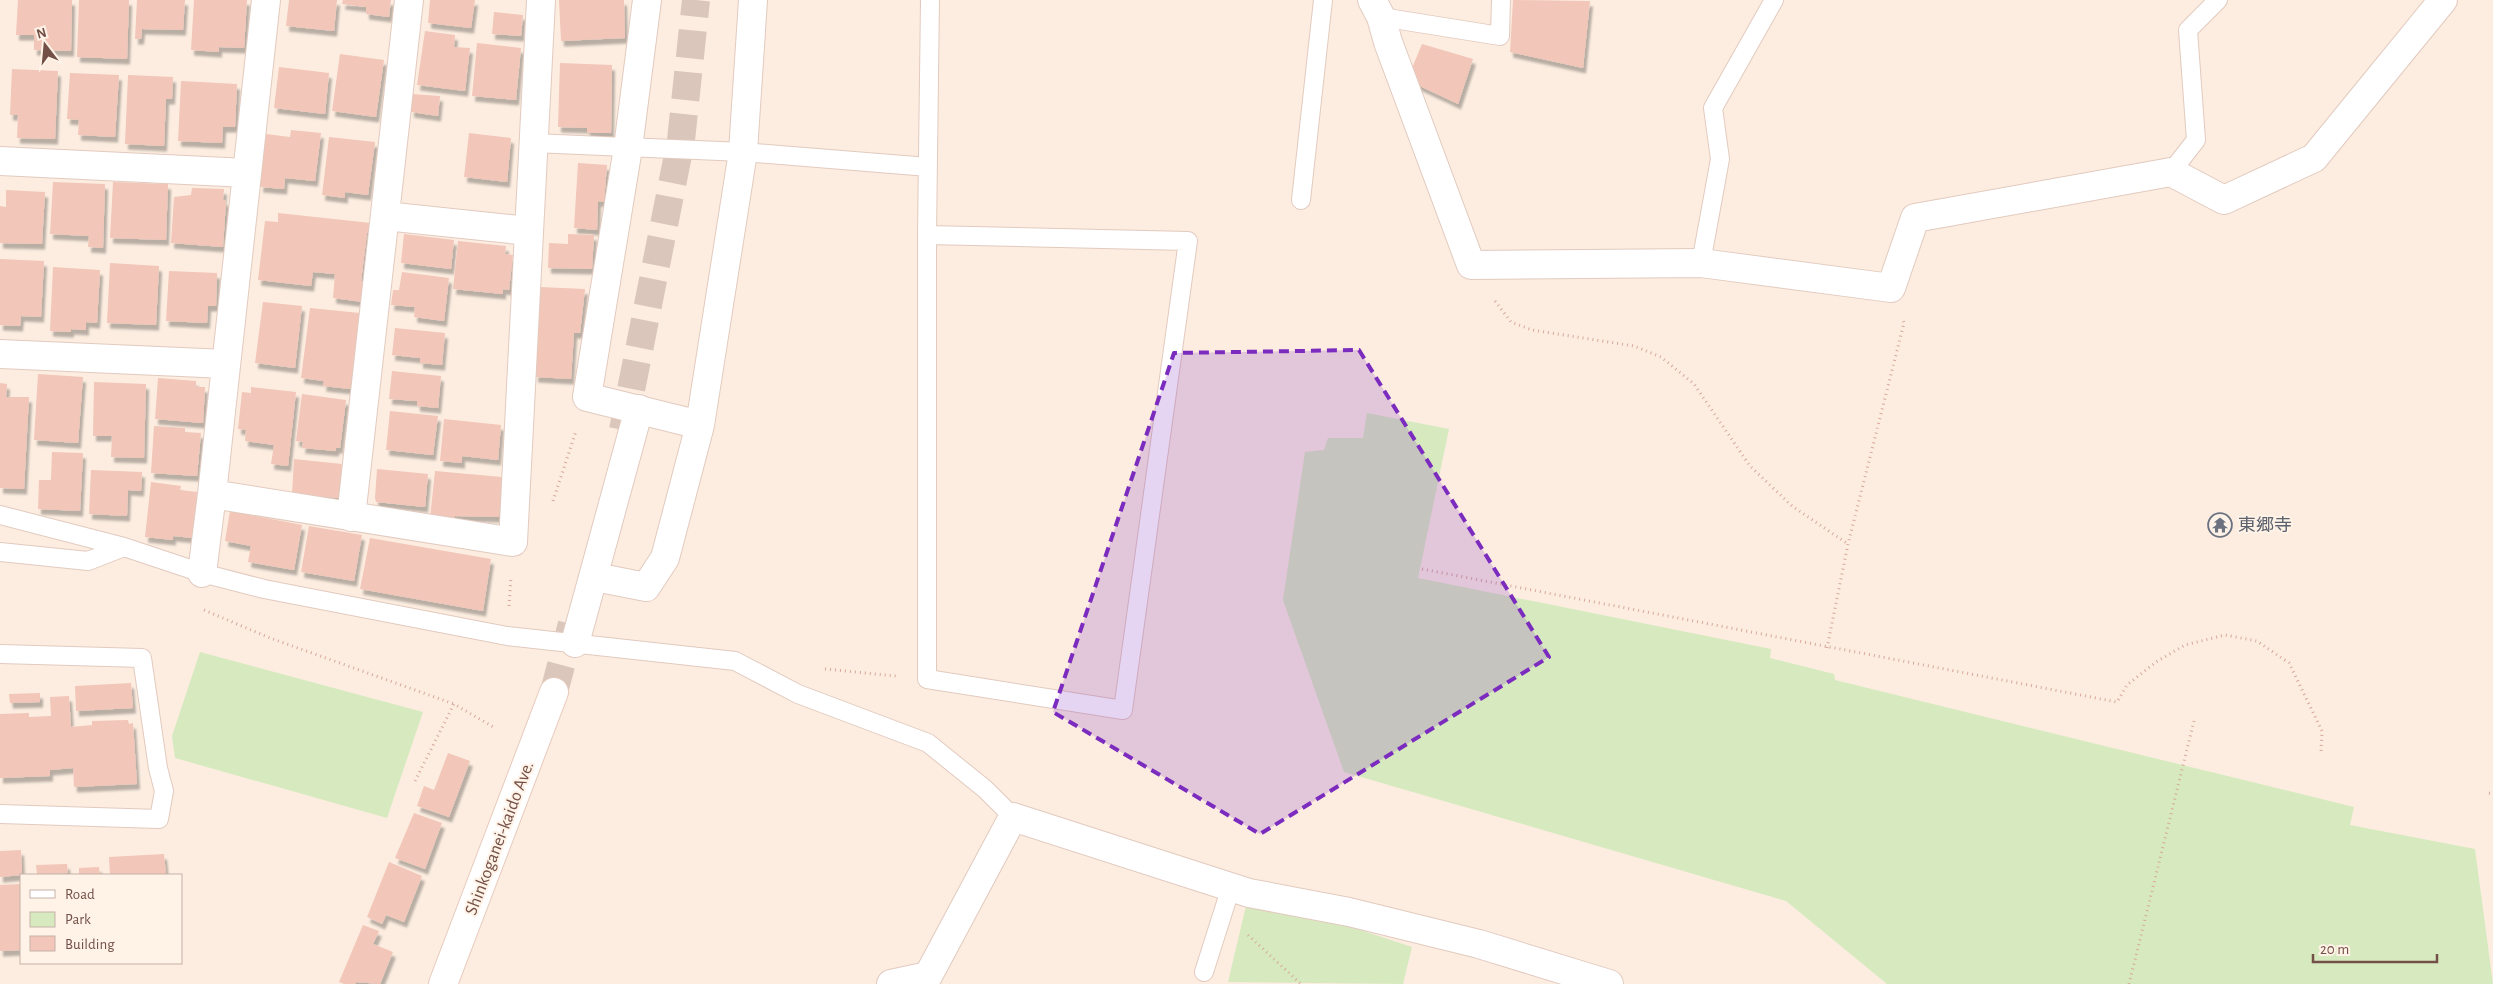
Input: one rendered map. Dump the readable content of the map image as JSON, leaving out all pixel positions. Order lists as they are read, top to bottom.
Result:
{
  "streets": {
    "street": ["Shinkoganei-kaido Ave."]
  },
  "places": {
    "temple": ["東郷寺"]
  },
  "legend": ["Road", "Park", "Building"],
  "scale_bar": "20 m",
  "north": "top"
}
